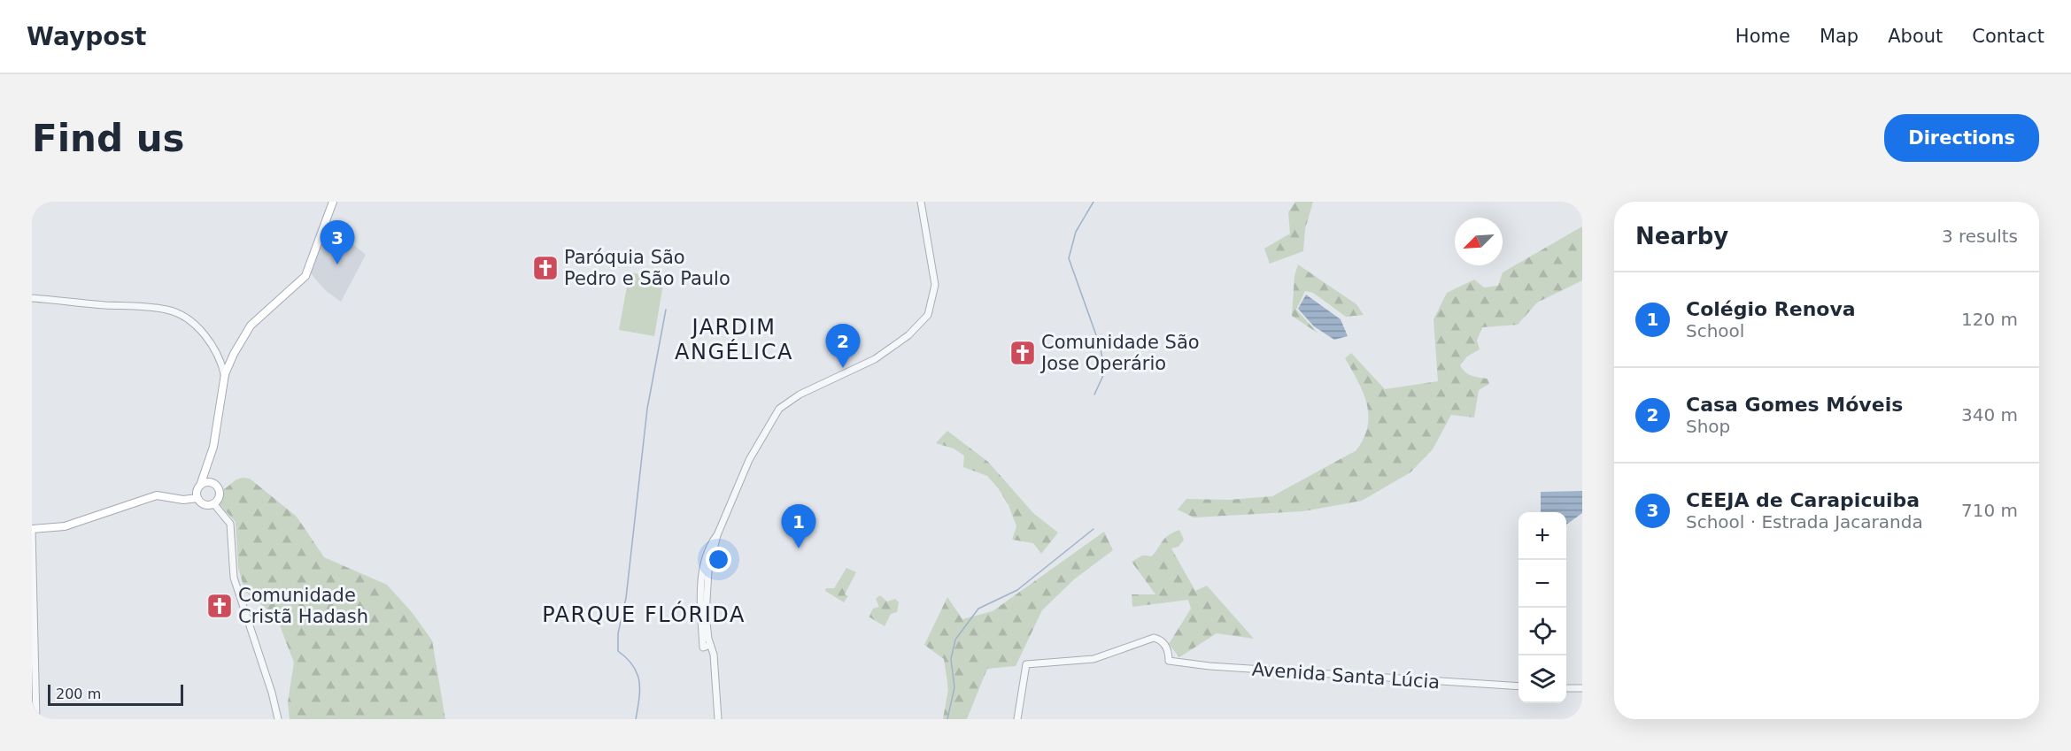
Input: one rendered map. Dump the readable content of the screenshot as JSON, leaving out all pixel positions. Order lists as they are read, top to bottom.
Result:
{
  "streets": {
    "street": ["Avenida Santa Lúcia"]
  },
  "districts": ["JARDIM ANGÉLICA", "PARQUE FLÓRIDA"],
  "places": {
    "church": ["Paróquia São Pedro e São Paulo", "Comunidade São Jose Operário", "Comunidade Cristã Hadash"]
  },
  "scale_bar": "200 m",
  "north": "bottom left",
  "page": {
    "header": "Waypost",
    "nav": [
      "Home",
      "Map",
      "About",
      "Contact"
    ],
    "buttons": "Directions",
    "title": "Find us",
    "heading": ["Nearby", "3 results"],
    "pins": ["3", "2", "1"],
    "list": [
      {
        "mark": "1",
        "name": "Colégio Renova",
        "note": "School",
        "value": "120 m"
      },
      {
        "mark": "2",
        "name": "Casa Gomes Móveis",
        "note": "Shop",
        "value": "340 m"
      },
      {
        "mark": "3",
        "name": "CEEJA de Carapicuiba",
        "note": "School · Estrada Jacaranda",
        "value": "710 m"
      }
    ],
    "map_buttons": ["+", "−"],
    "scale": "200 m"
  }
}
